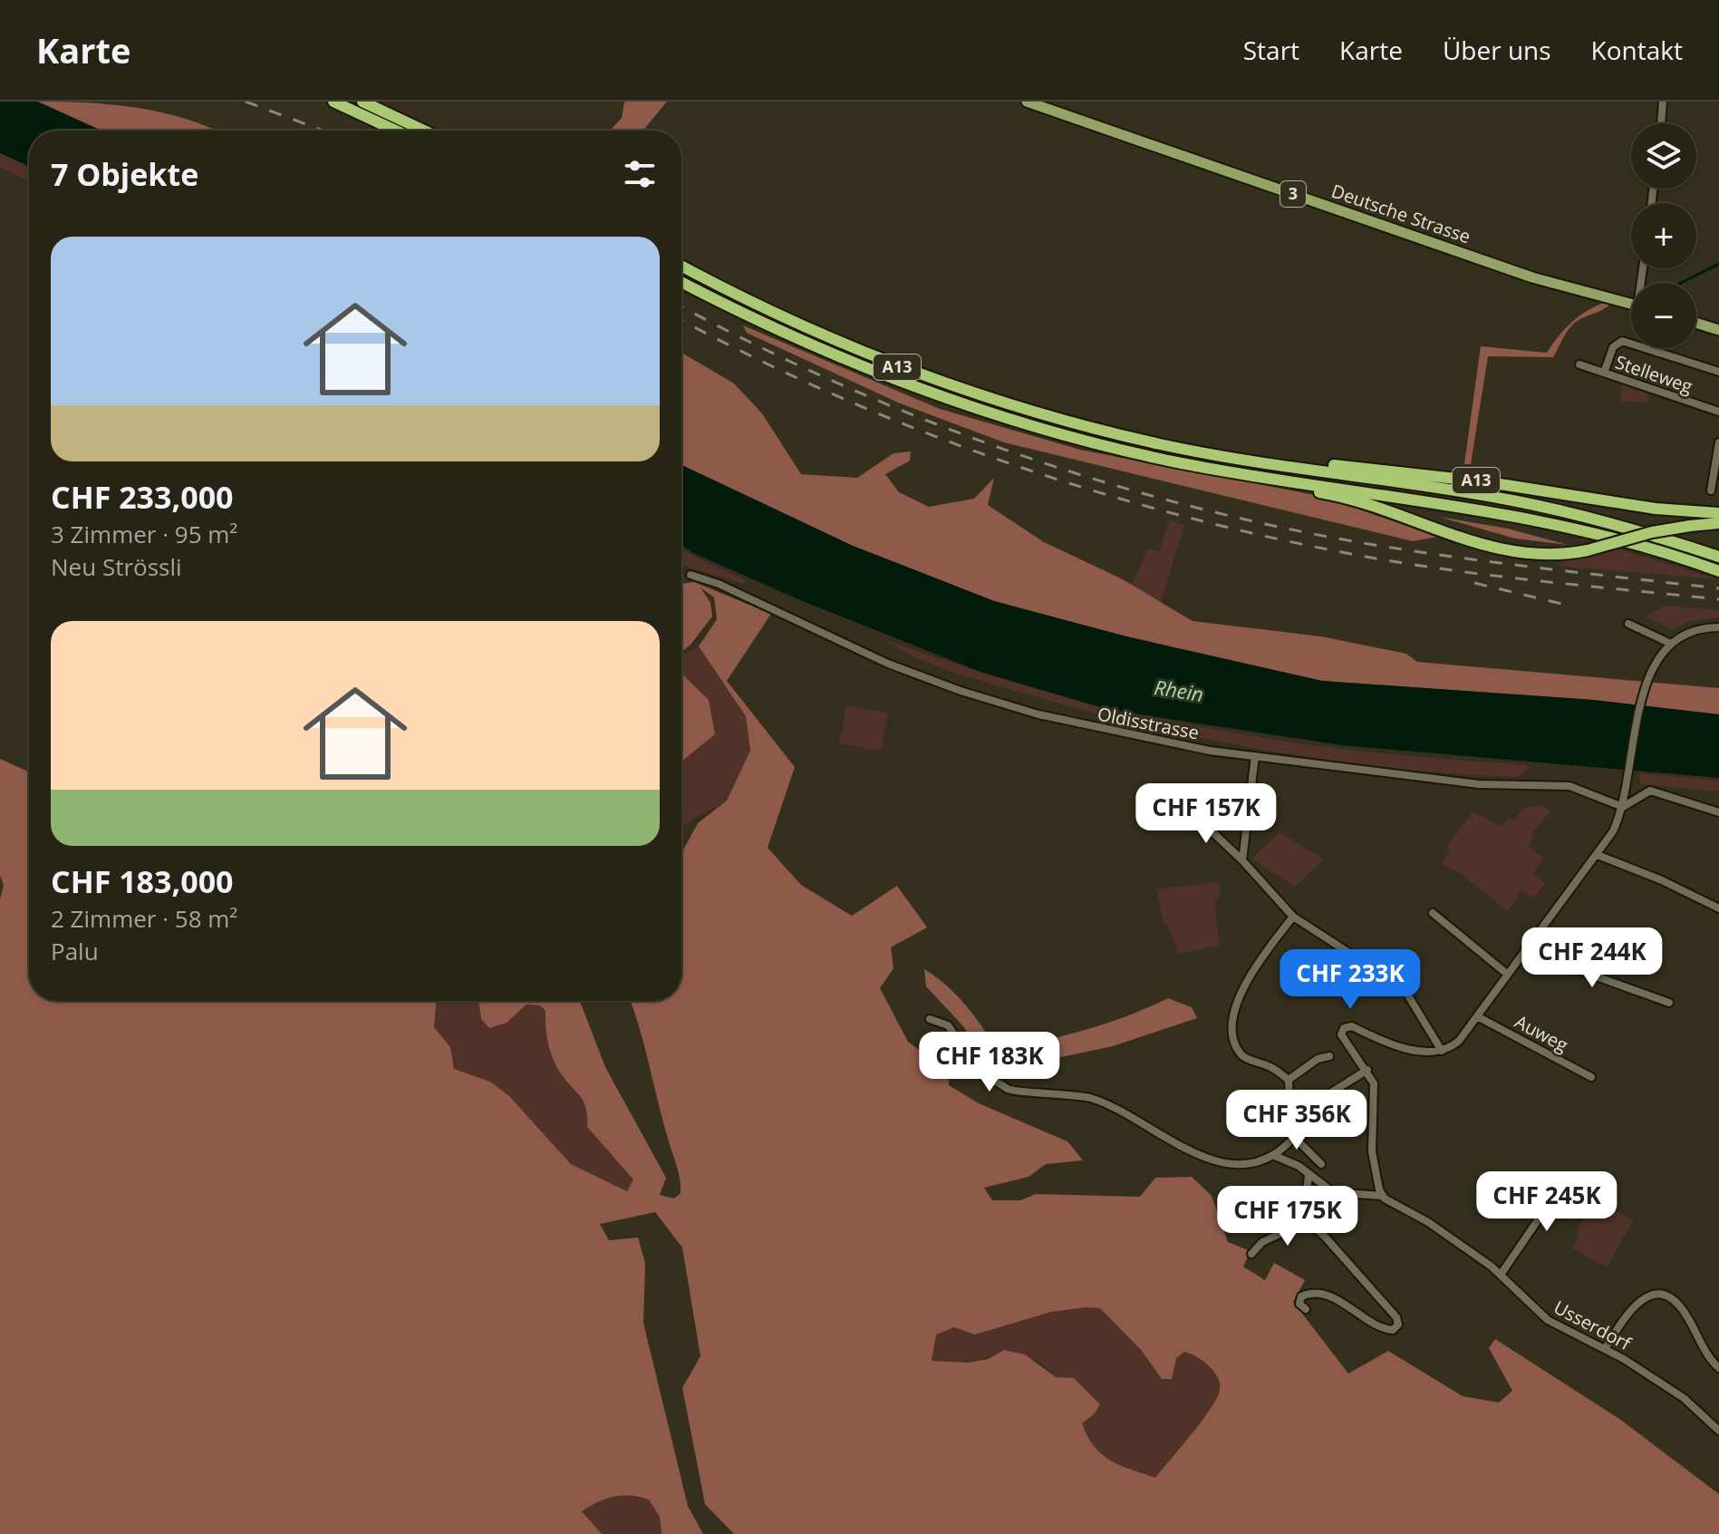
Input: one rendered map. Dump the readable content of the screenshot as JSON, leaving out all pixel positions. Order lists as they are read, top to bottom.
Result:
{
  "streets": {
    "highway": ["A13"],
    "main road": ["3", "Deutsche Strasse"],
    "street": [
      "Stelleweg",
      "Oldisstrasse",
      "Auweg",
      "Usserdorf"
    ]
  },
  "water": ["Rhein"],
  "page": {
    "header": "Karte",
    "nav": [
      "Start",
      "Karte",
      "Über uns",
      "Kontakt"
    ],
    "map_buttons": ["+", "−"],
    "heading": "7 Objekte",
    "list": [
      {
        "name": "CHF 233,000",
        "note": "3 Zimmer · 95 m² · Neu Strössli"
      },
      {
        "name": "CHF 183,000",
        "note": "2 Zimmer · 58 m² · Palu"
      }
    ],
    "price": [
      "CHF 157K",
      "CHF 244K",
      "CHF 233K",
      "CHF 183K",
      "CHF 356K",
      "CHF 245K",
      "CHF 175K"
    ]
  }
}
